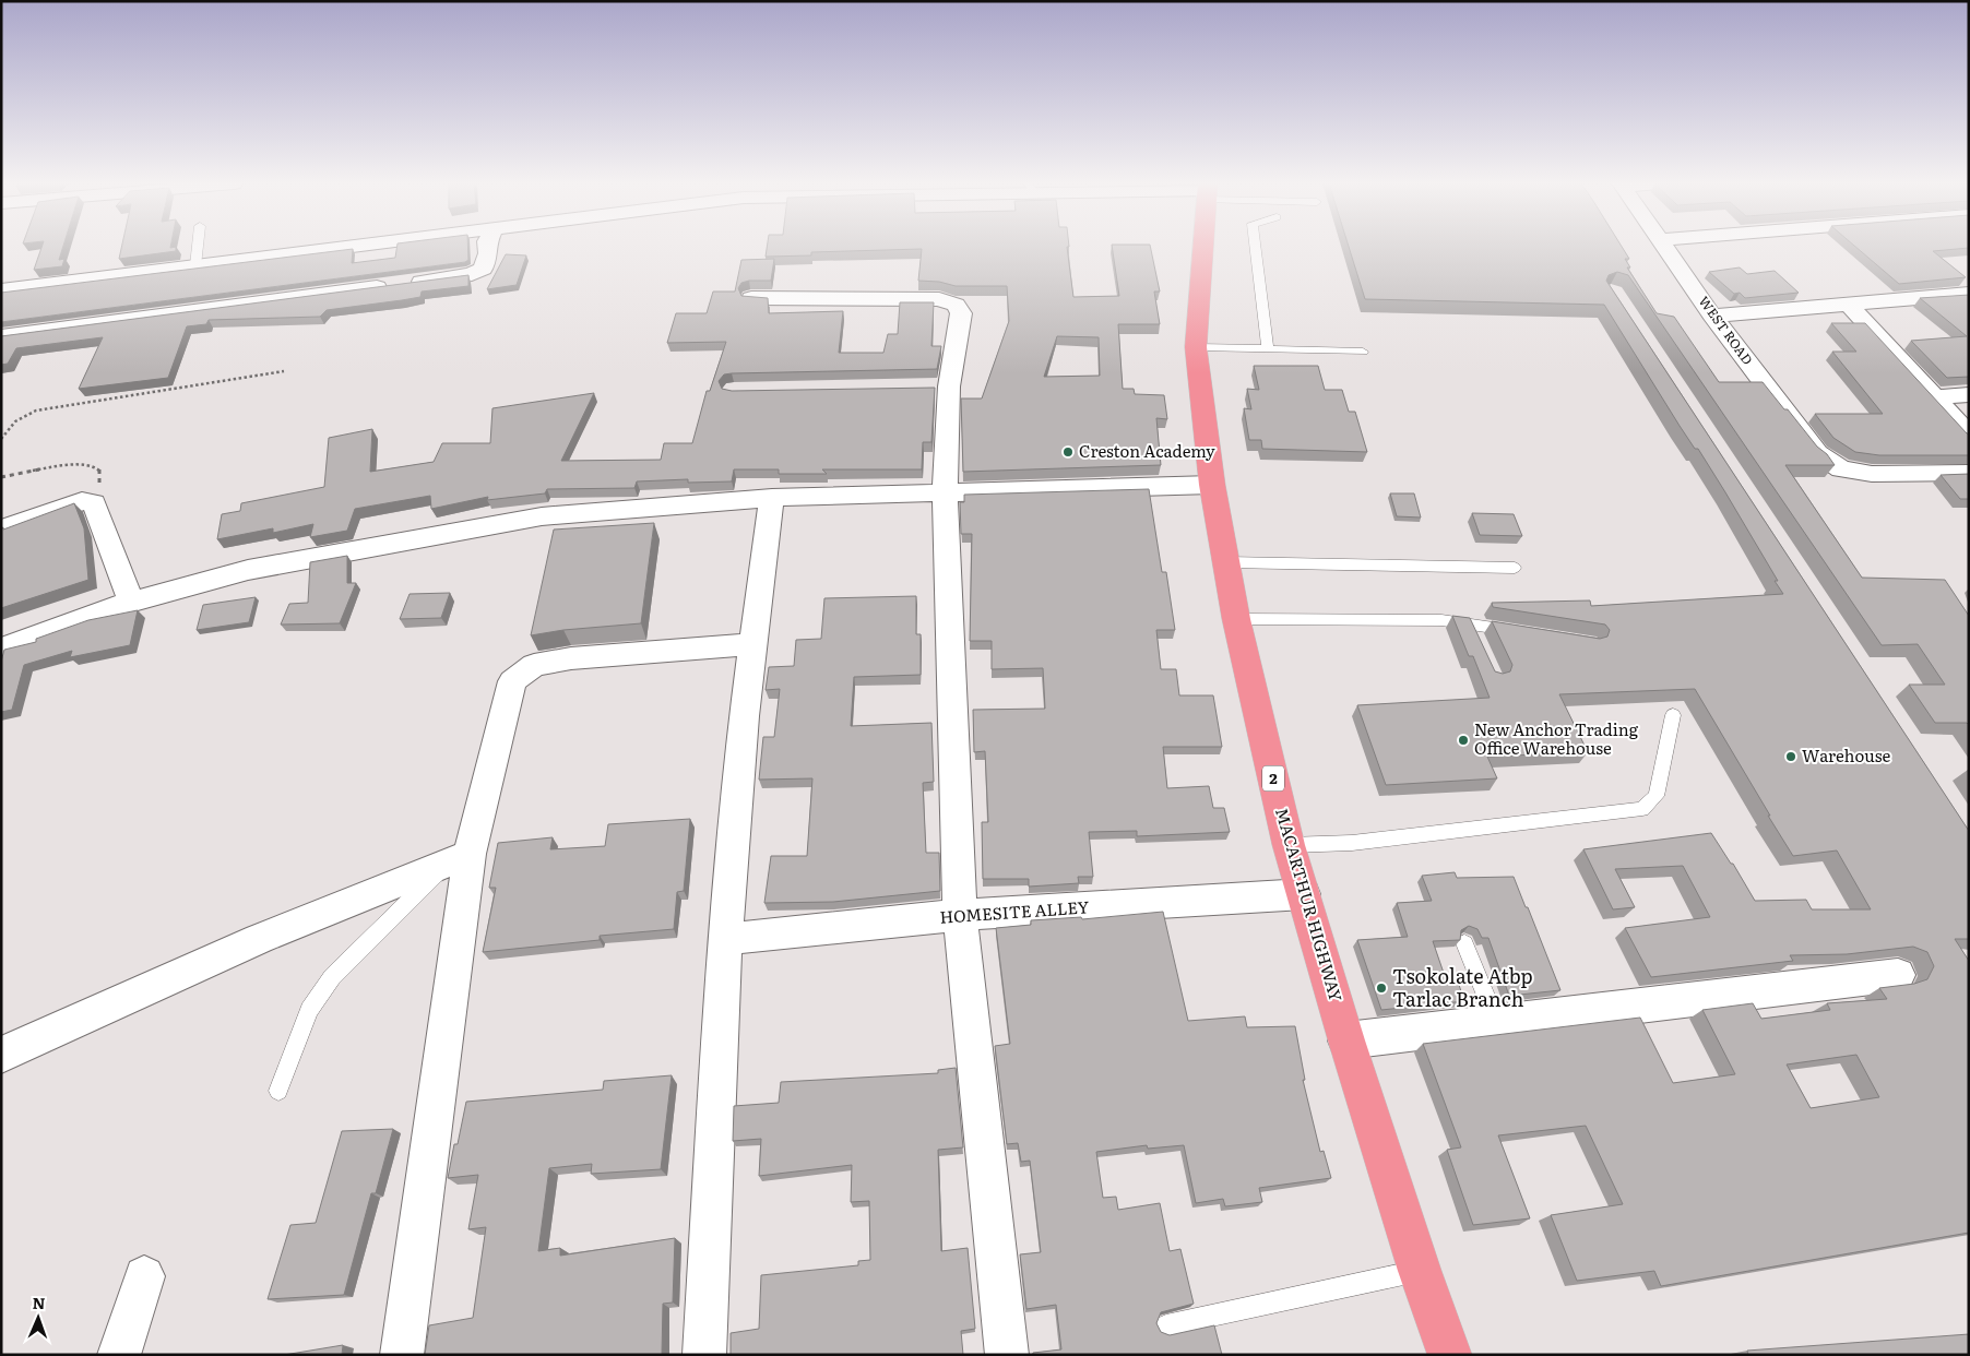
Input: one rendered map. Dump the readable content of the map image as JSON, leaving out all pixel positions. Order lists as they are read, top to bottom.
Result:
{
  "streets": {
    "highway": ["2", "MACARTHUR HIGHWAY"],
    "street": ["WEST ROAD", "HOMESITE ALLEY"]
  },
  "crossings": [
    ["MACARTHUR HIGHWAY", "HOMESITE ALLEY"]
  ],
  "places": [
    "Creston Academy",
    "New Anchor Trading Office Warehouse",
    "Warehouse",
    "Tsokolate Atbp Tarlac Branch"
  ],
  "north": "top"
}
